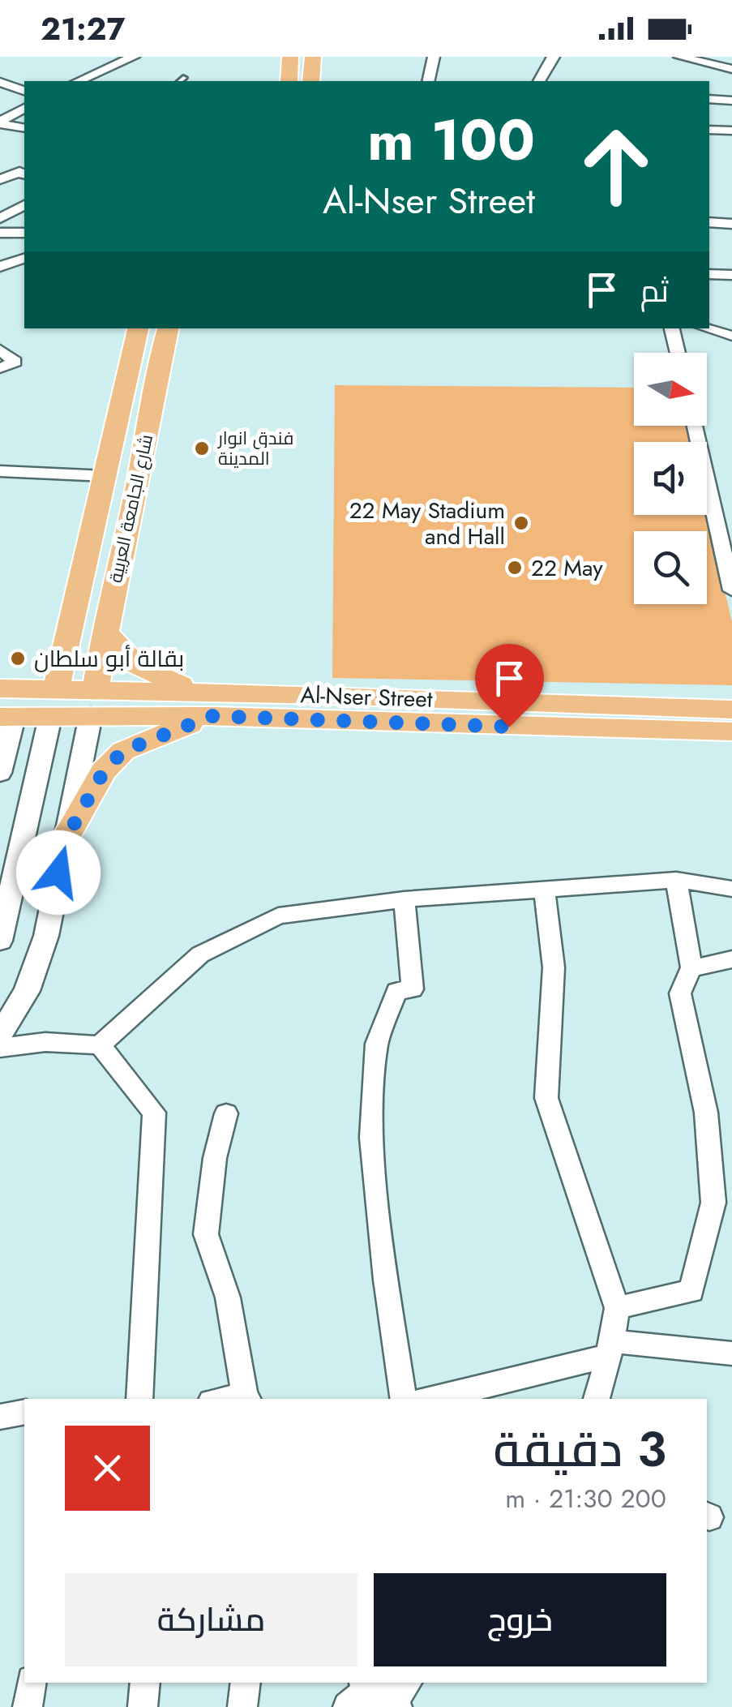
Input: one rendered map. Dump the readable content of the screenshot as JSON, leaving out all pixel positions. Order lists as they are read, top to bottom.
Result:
{
  "streets": {
    "main road": ["شارع الجامعة العربية", "Al-Nser Street"]
  },
  "crossings": [
    ["شارع الجامعة العربية", "Al-Nser Street"]
  ],
  "places": [
    "فندق انوار المدينة",
    "22 May Stadium and Hall",
    "22 May",
    "بقالة أبو سلطان"
  ],
  "north": "right",
  "page": {
    "status": "21:27",
    "turn": ["100 m", "Al-Nser Street"],
    "then": "ثم",
    "heading": ["3 دقيقة", "200 m · 21:30"],
    "buttons": ["خروج", "مشاركة"]
  }
}
